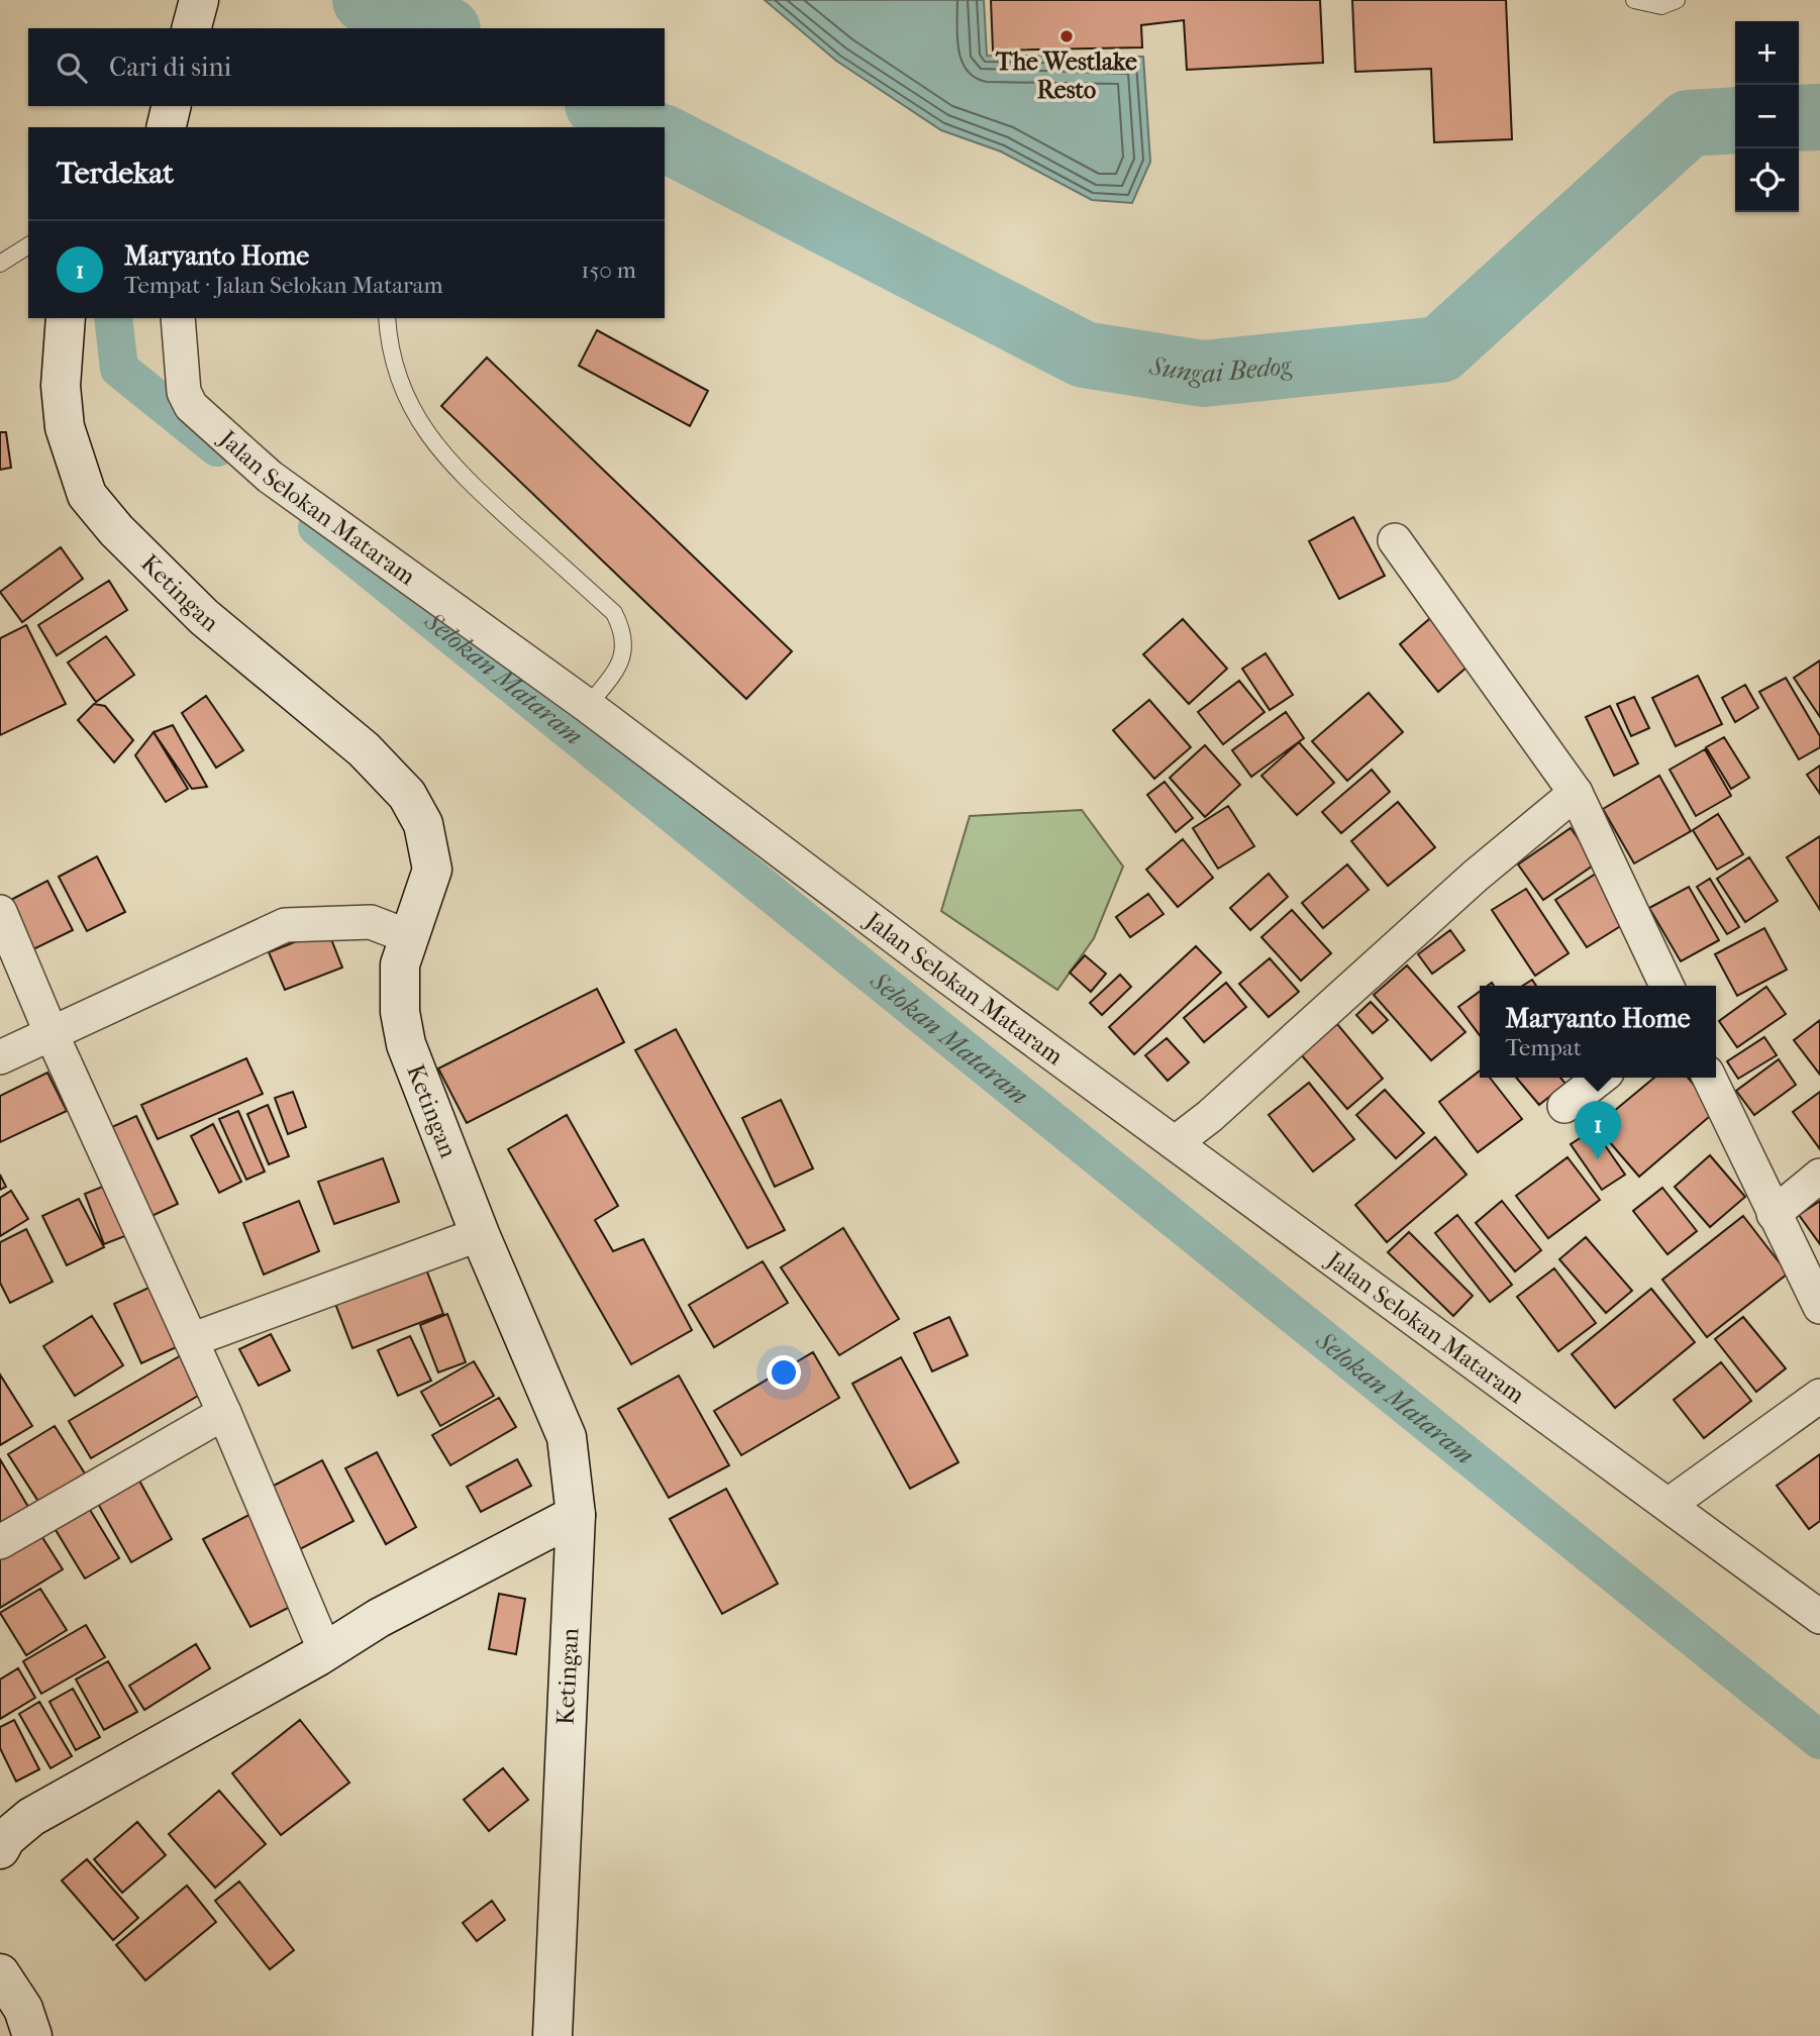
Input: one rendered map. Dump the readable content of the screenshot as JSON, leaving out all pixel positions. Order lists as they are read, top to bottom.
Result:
{
  "streets": {
    "street": ["Jalan Selokan Mataram", "Ketingan"]
  },
  "water": ["Sungai Bedog", "Selokan Mataram"],
  "places": ["The Westlake Resto"],
  "page": {
    "map_buttons": ["+", "−"],
    "search": "Cari di sini",
    "heading": "Terdekat",
    "list": [
      {
        "mark": "1",
        "name": "Maryanto Home",
        "note": "Tempat · Jalan Selokan Mataram",
        "value": "150 m"
      }
    ],
    "popup": ["Maryanto Home", "Tempat"],
    "pins": "1"
  }
}
